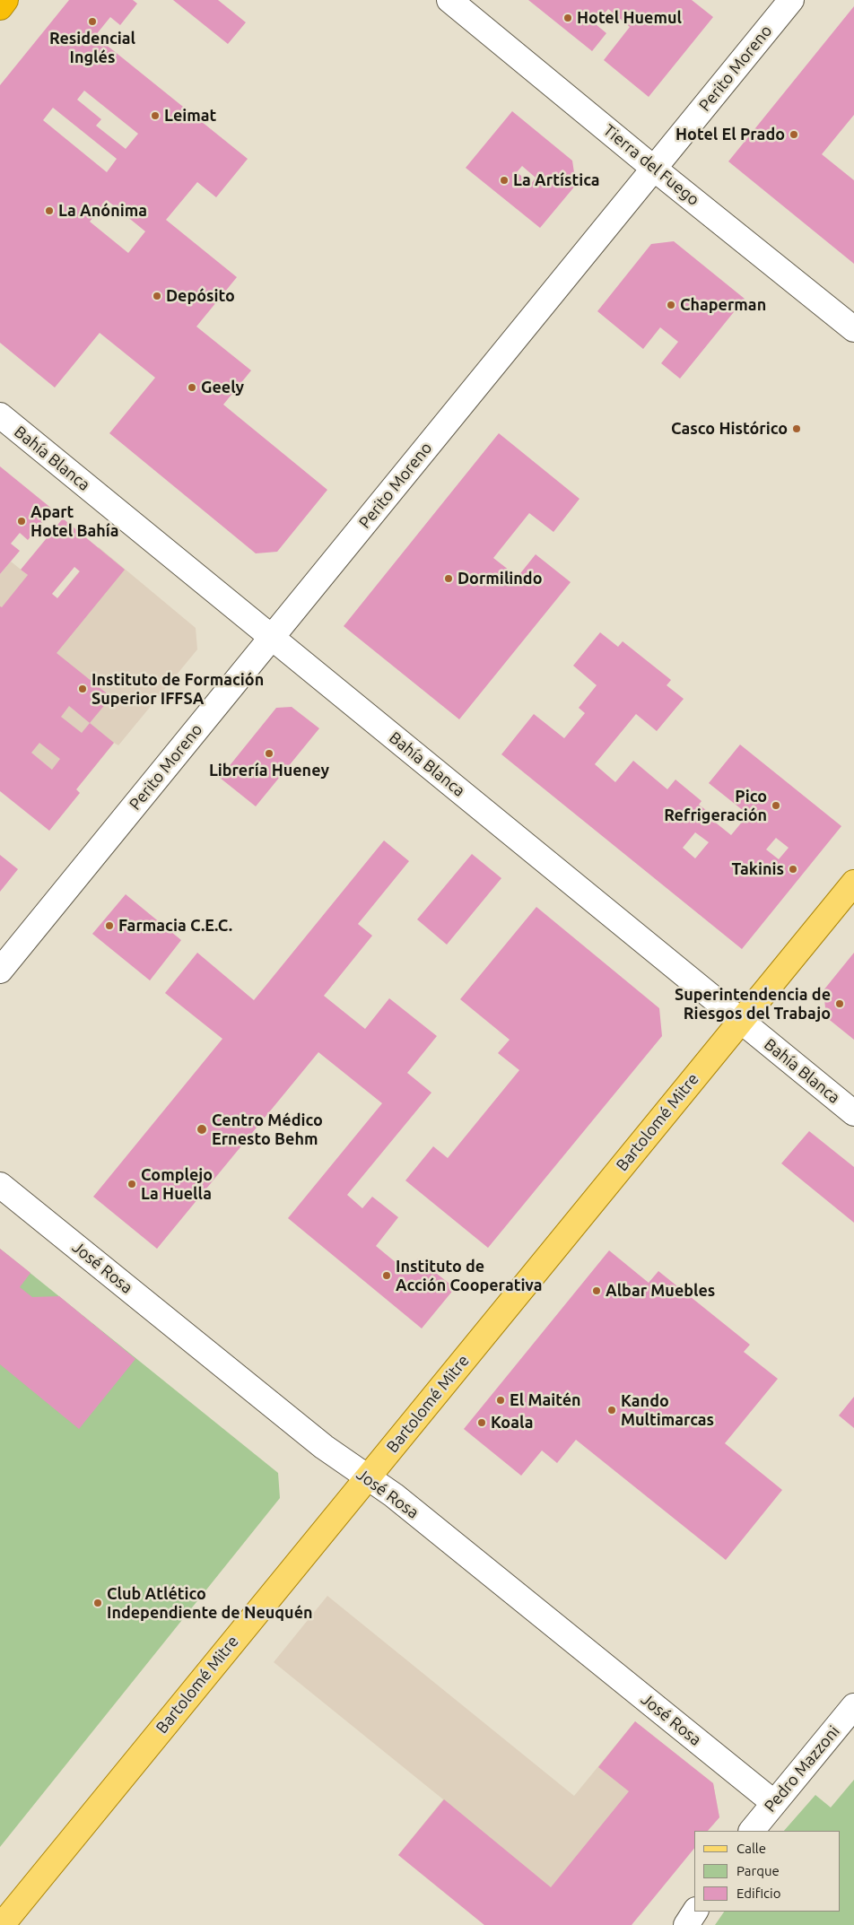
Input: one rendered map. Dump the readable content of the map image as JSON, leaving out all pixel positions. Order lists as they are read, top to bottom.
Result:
{
  "streets": {
    "main road": ["Bartolomé Mitre"],
    "street": [
      "Perito Moreno",
      "Tierra del Fuego",
      "Bahía Blanca",
      "José Rosa",
      "Pedro Mazzoni"
    ]
  },
  "crossings": [
    ["Perito Moreno", "Tierra del Fuego"],
    ["Perito Moreno", "Bahía Blanca"],
    ["Bahía Blanca", "Bartolomé Mitre"],
    ["Bartolomé Mitre", "José Rosa"],
    ["José Rosa", "Pedro Mazzoni"]
  ],
  "places": [
    "Hotel Huemul",
    "Residencial Inglés",
    "Leimat",
    "Hotel El Prado",
    "La Artística",
    "La Anónima",
    "Depósito",
    "Chaperman",
    "Geely",
    "Casco Histórico",
    "Apart Hotel Bahía",
    "Dormilindo",
    "Instituto de Formación Superior IFFSA",
    "Librería Hueney",
    "Pico Refrigeración",
    "Takinis",
    "Farmacia C.E.C.",
    "Superintendencia de Riesgos del Trabajo",
    "Centro Médico Ernesto Behm",
    "Complejo La Huella",
    "Instituto de Acción Cooperativa",
    "Albar Muebles",
    "El Maitén",
    "Kando Multimarcas",
    "Koala",
    "Club Atlético Independiente de Neuquén"
  ],
  "legend": ["Calle", "Parque", "Edificio"]
}
